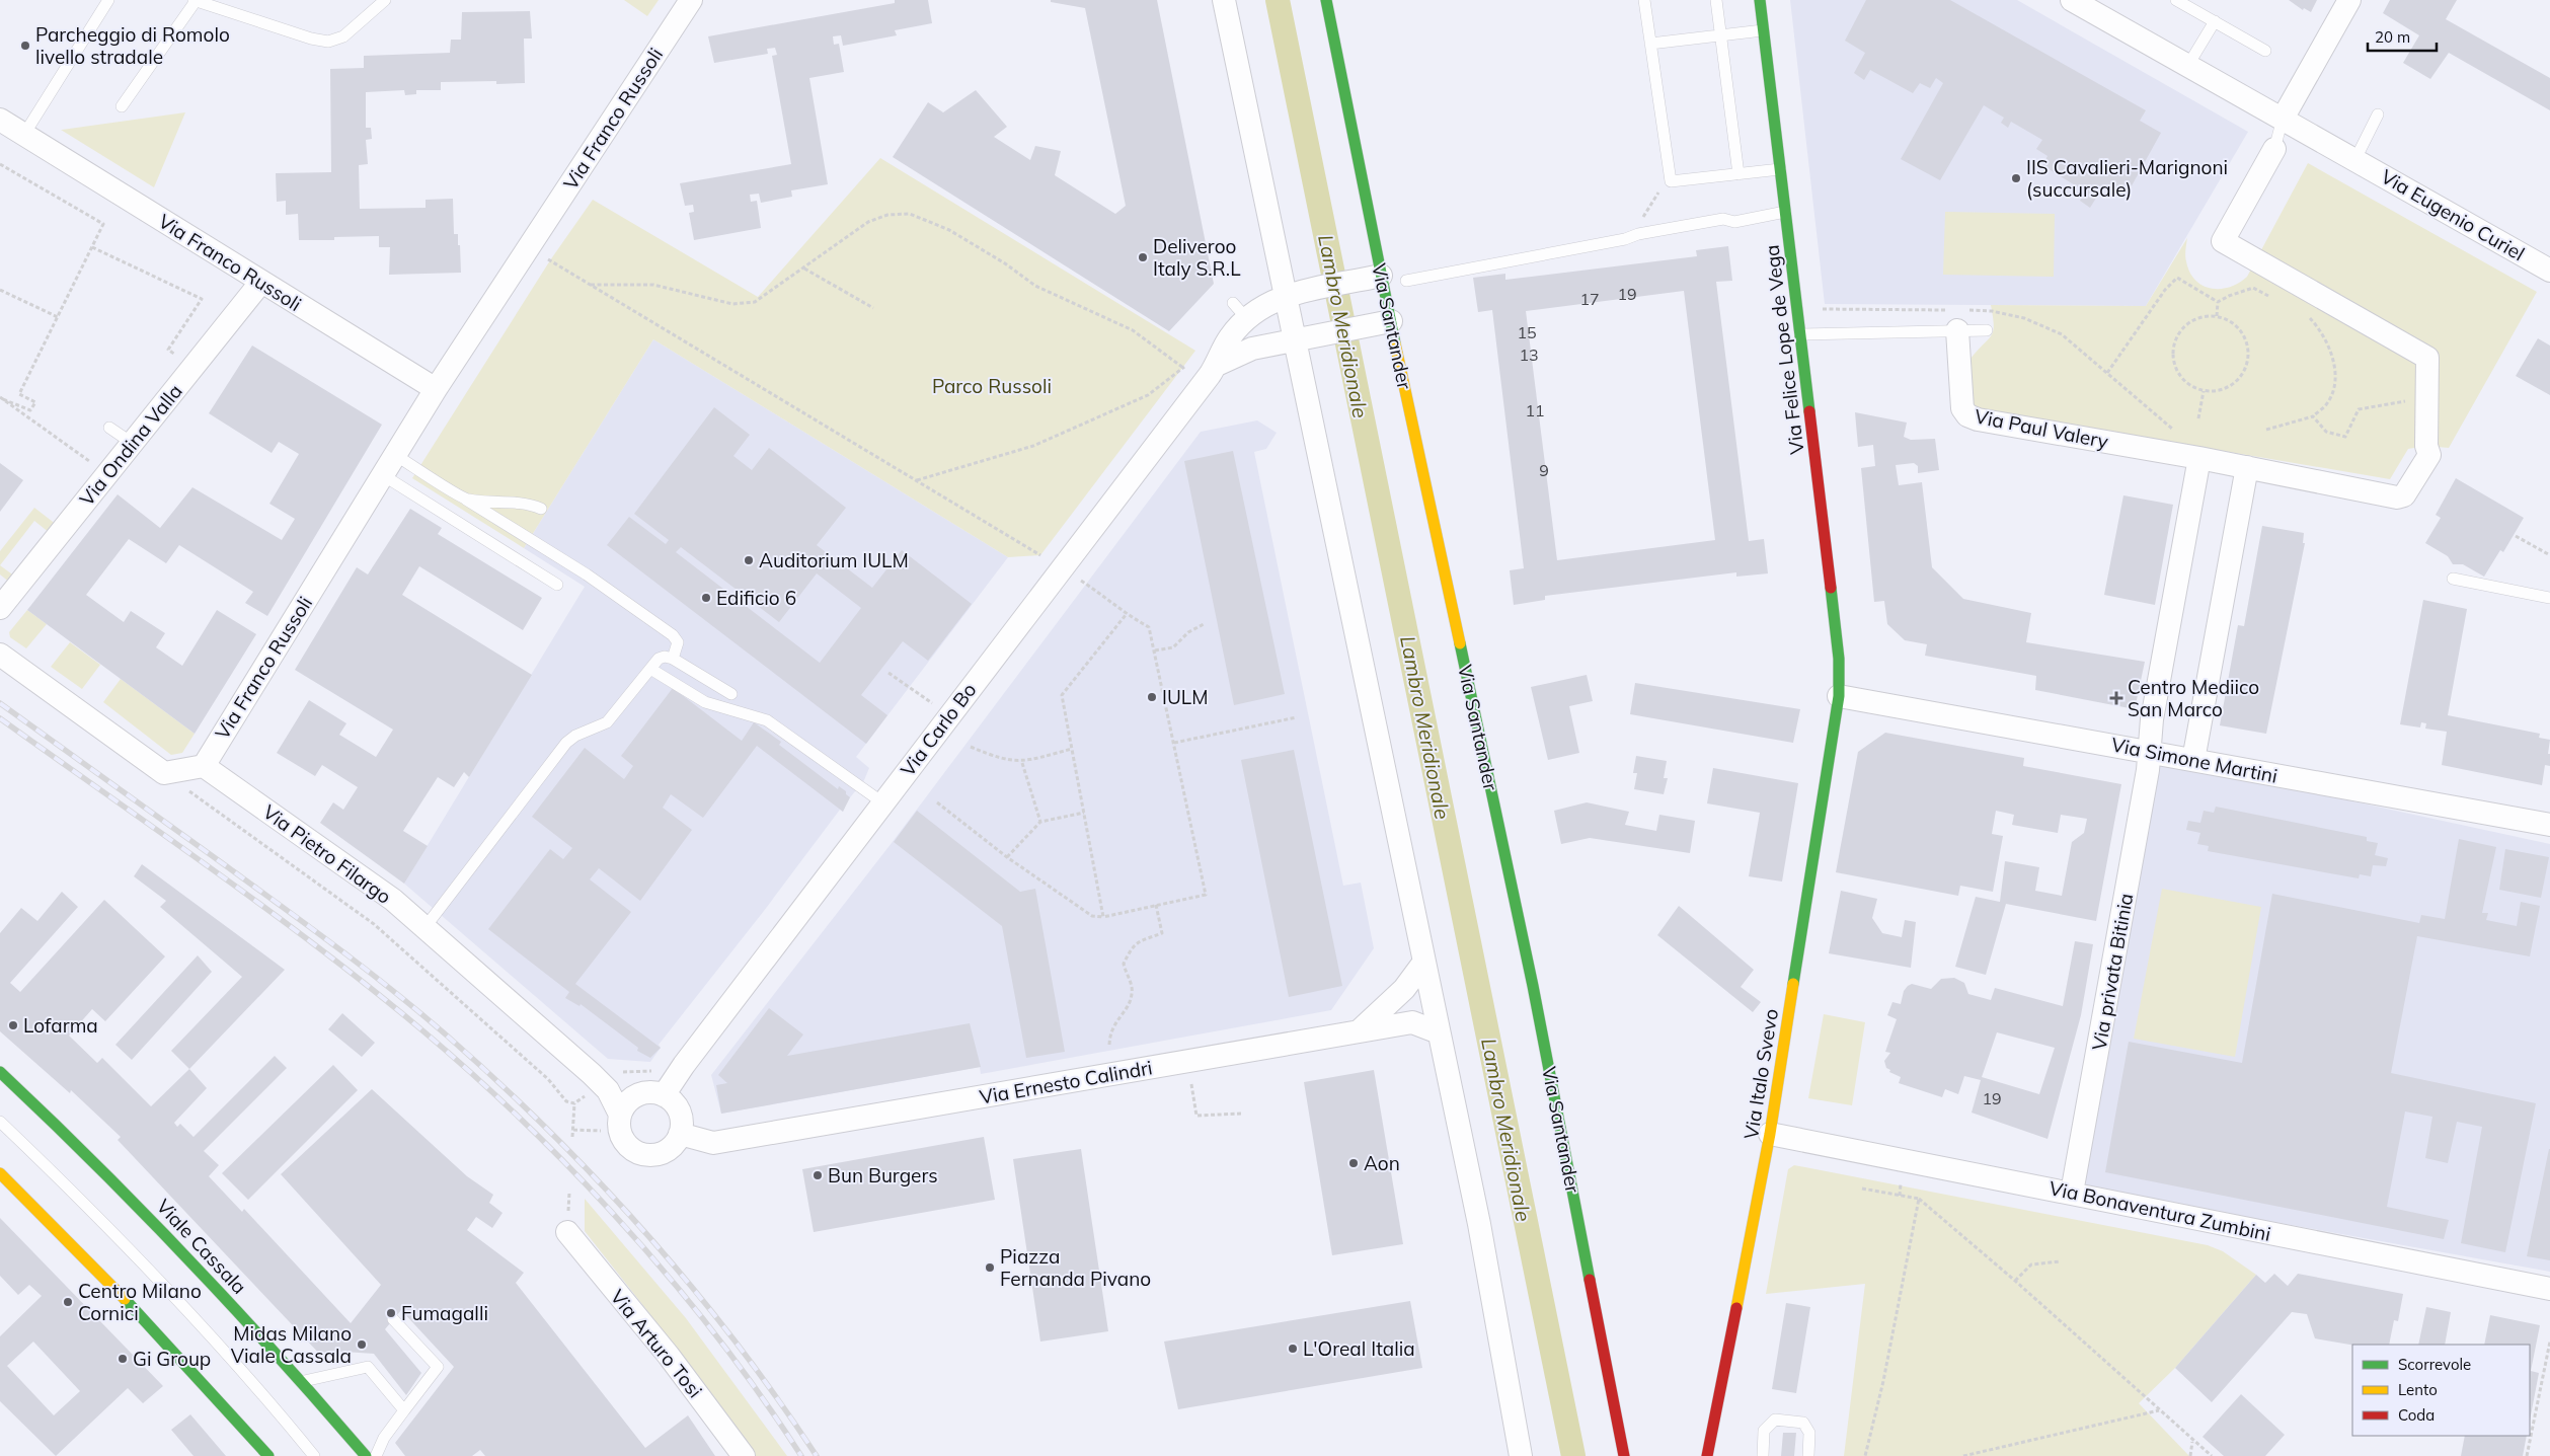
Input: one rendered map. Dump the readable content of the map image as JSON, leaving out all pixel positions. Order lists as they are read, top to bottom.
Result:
{
  "streets": {
    "street": [
      "Via Franco Russoli",
      "Via Eugenio Curiel",
      "Via Santander",
      "Via Felice Lope de Vega",
      "Via Paul Valery",
      "Via Ondina Valla",
      "Via Carlo Bo",
      "Via Simone Martini",
      "Via Pietro Filargo",
      "Via privata Bitinia",
      "Via Italo Svevo",
      "Via Ernesto Calindri",
      "Via Bonaventura Zumbini",
      "Viale Cassala",
      "Via Arturo Tosi"
    ]
  },
  "crossings": [
    ["Via Franco Russoli", "Via Ondina Valla"],
    ["Via Franco Russoli", "Via Pietro Filargo"],
    ["Via Santander", "Via Carlo Bo"],
    ["Via Felice Lope de Vega", "Via Simone Martini"],
    ["Via Felice Lope de Vega", "Via Italo Svevo"],
    ["Via Carlo Bo", "Via Pietro Filargo"],
    ["Via Carlo Bo", "Via Ernesto Calindri"],
    ["Via Simone Martini", "Via privata Bitinia"],
    ["Via Simone Martini", "Via Italo Svevo"],
    ["Via Pietro Filargo", "Via Ernesto Calindri"],
    ["Via privata Bitinia", "Via Bonaventura Zumbini"],
    ["Via Italo Svevo", "Via Bonaventura Zumbini"]
  ],
  "water": ["Lambro Meridionale"],
  "parks": ["Parco Russoli"],
  "places": {
    "other": [
      "Parcheggio di Romolo livello stradale",
      "IIS Cavalieri-Marignoni (succursale)",
      "Deliveroo Italy S.R.L",
      "Auditorium IULM",
      "Edificio 6",
      "IULM",
      "Lofarma",
      "Aon",
      "Bun Burgers",
      "Piazza Fernanda Pivano",
      "Centro Milano Cornici",
      "Fumagalli",
      "Midas Milano Viale Cassala",
      "L'Oreal Italia",
      "Gi Group"
    ],
    "health": ["Centro Mediico San Marco"]
  },
  "house_numbers": [
    "19",
    "17",
    "15",
    "13",
    "11",
    "9",
    "19"
  ],
  "legend": ["Scorrevole", "Lento", "Coda"],
  "scale_bar": "20 m"
}
